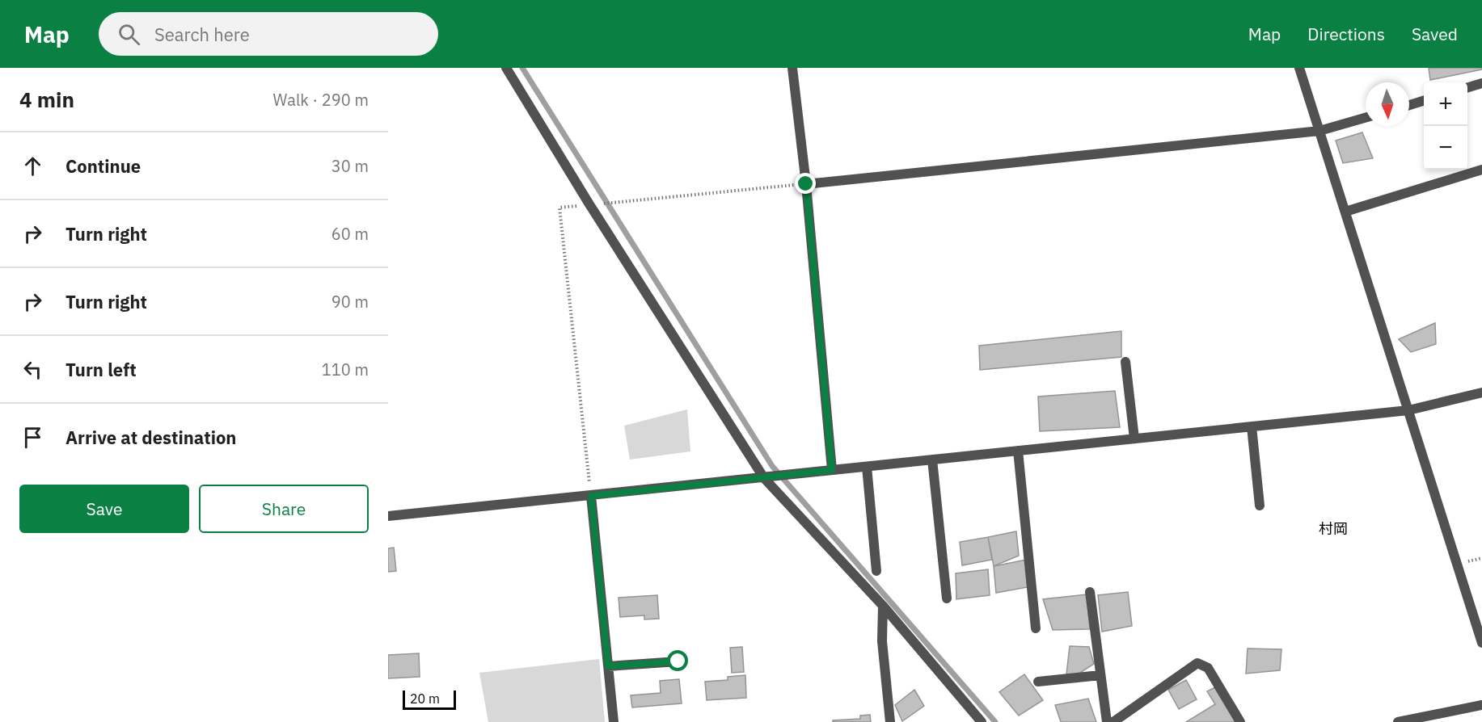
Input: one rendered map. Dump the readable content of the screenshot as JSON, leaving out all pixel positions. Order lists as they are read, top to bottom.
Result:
{
  "districts": ["村岡"],
  "scale_bar": "20 m",
  "north": "bottom",
  "page": {
    "header": "Map",
    "search": "Search here",
    "nav": ["Map", "Directions", "Saved"],
    "heading": ["4 min", "Walk · 290 m"],
    "map_buttons": ["+", "−"],
    "list": [
      ["Continue", "30 m"],
      ["Turn right", "60 m"],
      ["Turn right", "90 m"],
      ["Turn left", "110 m"],
      "Arrive at destination"
    ],
    "buttons": ["Save", "Share"],
    "scale": "20 m"
  }
}
